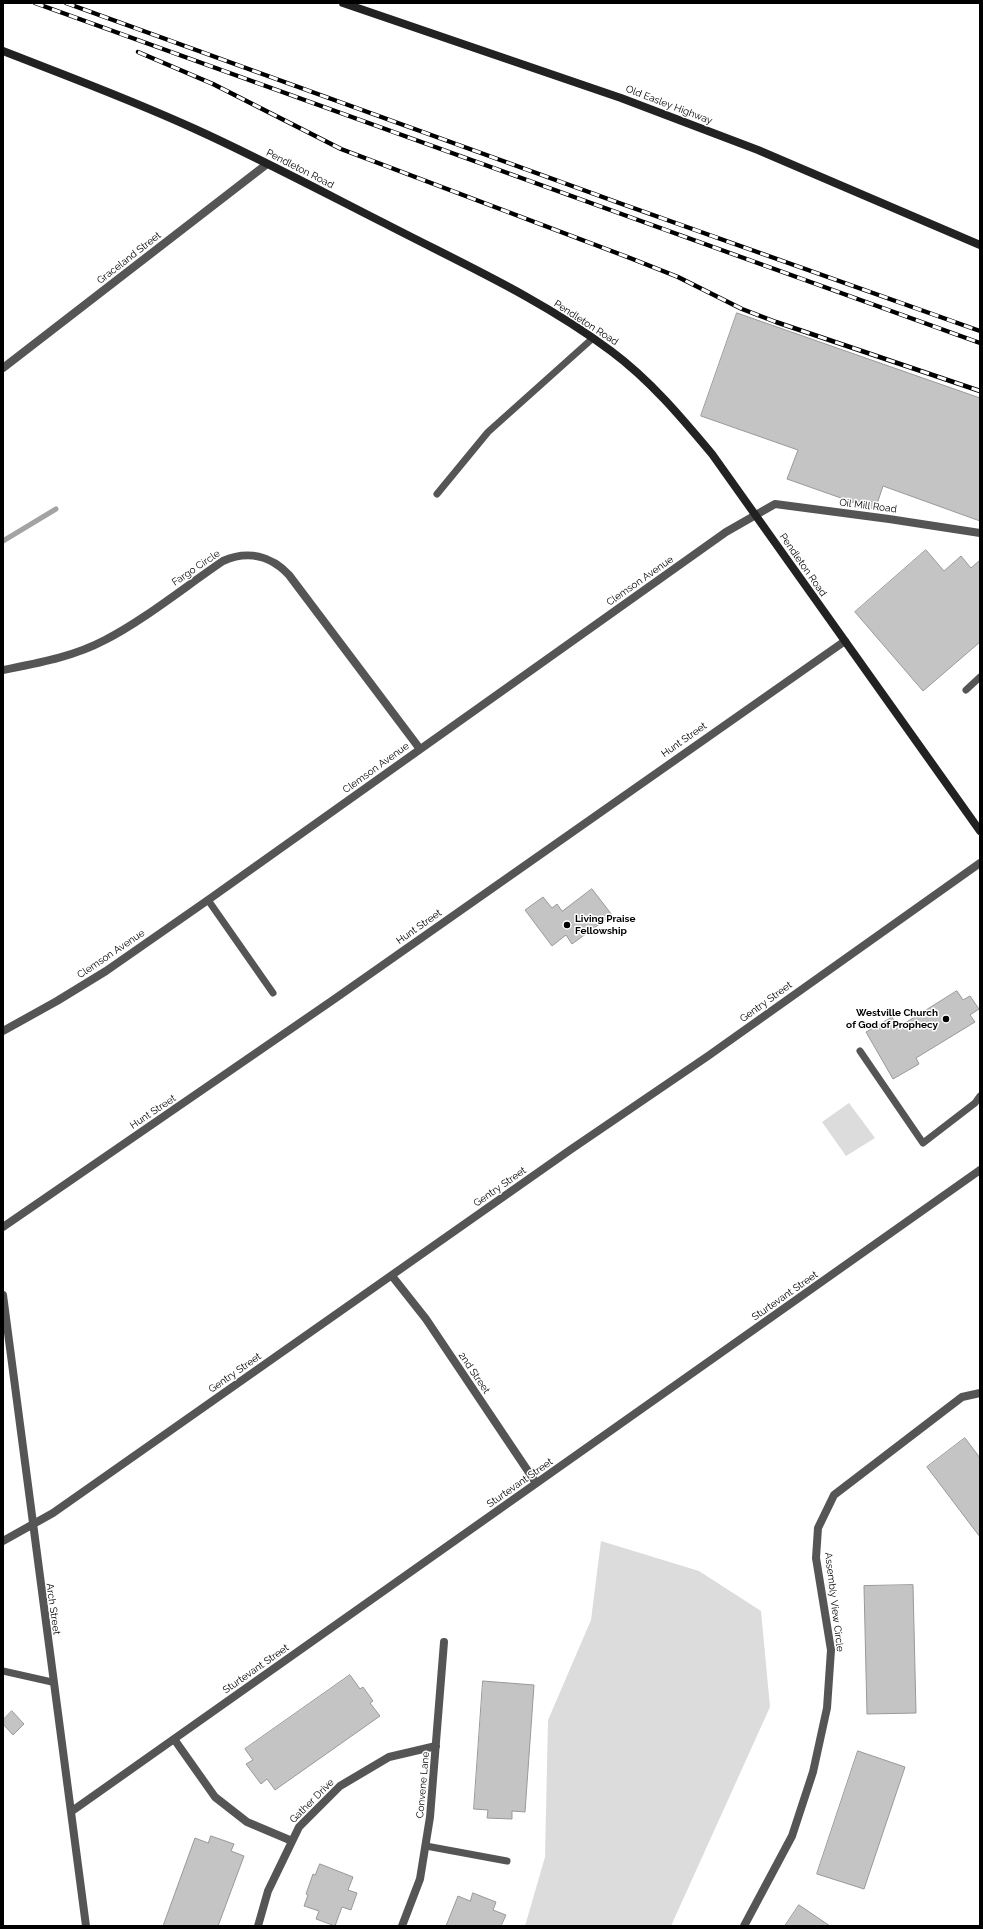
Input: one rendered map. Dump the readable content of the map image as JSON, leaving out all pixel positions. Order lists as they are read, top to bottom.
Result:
{
  "streets": {
    "street": [
      "Old Easley Highway",
      "Pendleton Road",
      "Graceland Street",
      "Oil Mill Road",
      "Fargo Circle",
      "Clemson Avenue",
      "Hunt Street",
      "Gentry Street",
      "Sturtevant Street",
      "2nd Street",
      "Assembly View Circle",
      "Arch Street",
      "Convene Lane",
      "Gather Drive"
    ]
  },
  "crossings": [
    ["Pendleton Road", "Graceland Street"],
    ["Pendleton Road", "Oil Mill Road"],
    ["Pendleton Road", "Clemson Avenue"],
    ["Pendleton Road", "Hunt Street"],
    ["Oil Mill Road", "Clemson Avenue"],
    ["Fargo Circle", "Clemson Avenue"],
    ["Gentry Street", "2nd Street"],
    ["Gentry Street", "Arch Street"],
    ["Sturtevant Street", "2nd Street"],
    ["Sturtevant Street", "Arch Street"],
    ["Convene Lane", "Gather Drive"]
  ],
  "places": ["Living Praise Fellowship", "Westville Church of God of Prophecy"]
}
